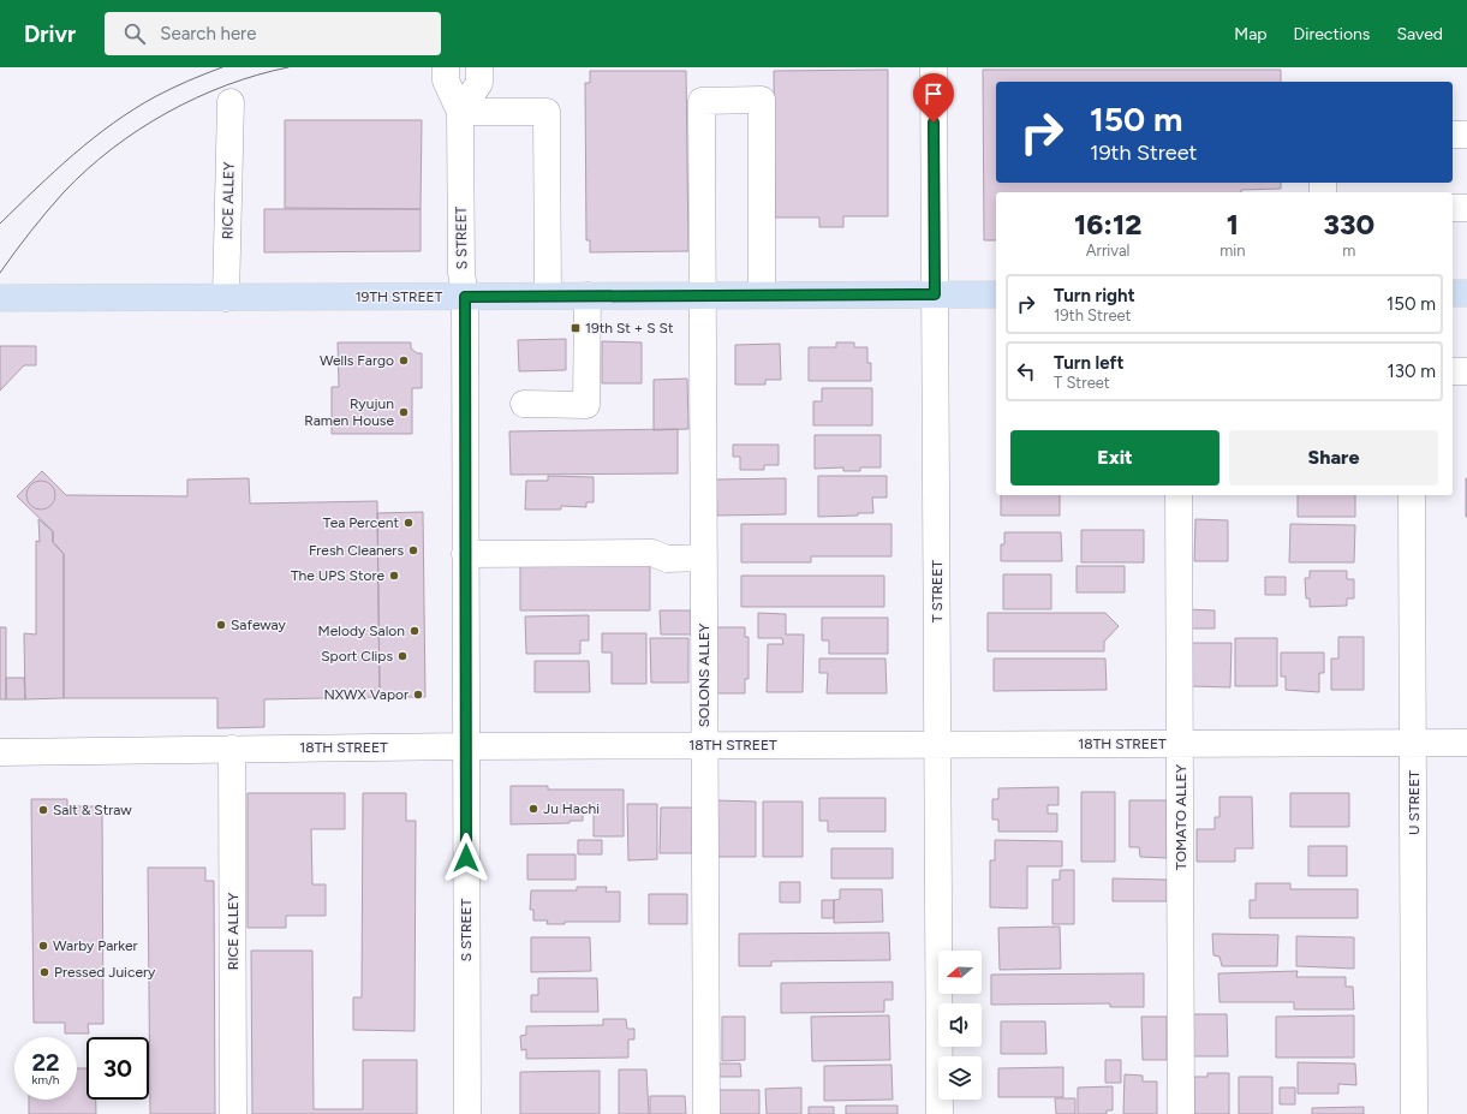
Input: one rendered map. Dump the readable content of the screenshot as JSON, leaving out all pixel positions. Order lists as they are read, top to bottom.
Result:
{
  "streets": {
    "main road": ["19TH STREET"],
    "street": [
      "RICE ALLEY",
      "S STREET",
      "T STREET",
      "SOLONS ALLEY",
      "18TH STREET",
      "U STREET",
      "TOMATO ALLEY"
    ]
  },
  "crossings": [
    ["RICE ALLEY", "19TH STREET"],
    ["RICE ALLEY", "18TH STREET"],
    ["S STREET", "19TH STREET"],
    ["S STREET", "18TH STREET"],
    ["19TH STREET", "T STREET"],
    ["19TH STREET", "SOLONS ALLEY"],
    ["T STREET", "18TH STREET"],
    ["SOLONS ALLEY", "18TH STREET"],
    ["18TH STREET", "U STREET"],
    ["18TH STREET", "TOMATO ALLEY"]
  ],
  "places": {
    "transit": ["19th St + S St"],
    "other": [
      "Wells Fargo",
      "Ryujun Ramen House",
      "Tea Percent",
      "Fresh Cleaners",
      "The UPS Store",
      "Safeway",
      "Melody Salon",
      "Sport Clips",
      "NXWX Vapor",
      "Ju Hachi",
      "Salt & Straw",
      "Warby Parker",
      "Pressed Juicery"
    ]
  },
  "north": "left",
  "page": {
    "header": "Drivr",
    "search": "Search here",
    "nav": ["Map", "Directions", "Saved"],
    "turn": ["150 m", "19th Street"],
    "eta": [
      "16:12",
      "Arrival",
      "1",
      "min",
      "330",
      "m"
    ],
    "list": [
      {
        "name": "Turn right",
        "note": "19th Street",
        "value": "150 m"
      },
      {
        "name": "Turn left",
        "note": "T Street",
        "value": "130 m"
      }
    ],
    "buttons": ["Exit", "Share"],
    "speed": "22 km/h",
    "limit": "30"
  }
}
